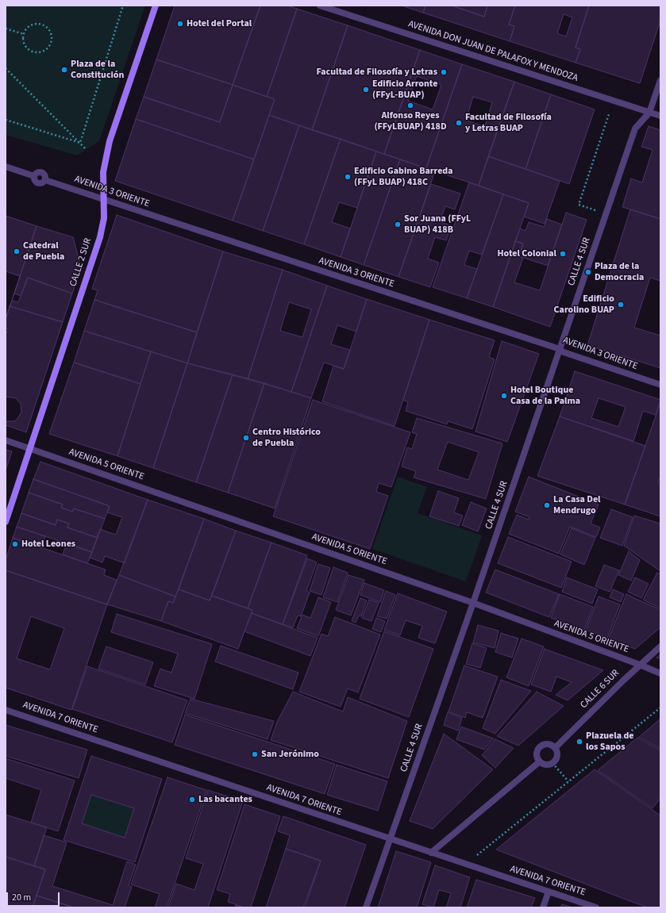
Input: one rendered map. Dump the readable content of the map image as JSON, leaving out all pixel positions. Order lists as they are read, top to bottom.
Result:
{
  "streets": {
    "street": [
      "AVENIDA DON JUAN DE PALAFOX Y MENDOZA",
      "AVENIDA 3 ORIENTE",
      "CALLE 4 SUR",
      "CALLE 2 SUR",
      "AVENIDA 5 ORIENTE",
      "CALLE 6 SUR",
      "AVENIDA 7 ORIENTE"
    ]
  },
  "crossings": [
    ["AVENIDA DON JUAN DE PALAFOX Y MENDOZA", "CALLE 4 SUR"],
    ["AVENIDA 3 ORIENTE", "CALLE 4 SUR"],
    ["AVENIDA 3 ORIENTE", "CALLE 2 SUR"],
    ["CALLE 4 SUR", "AVENIDA 5 ORIENTE"],
    ["CALLE 4 SUR", "AVENIDA 7 ORIENTE"],
    ["CALLE 2 SUR", "AVENIDA 5 ORIENTE"],
    ["AVENIDA 5 ORIENTE", "CALLE 6 SUR"]
  ],
  "places": [
    "Hotel del Portal",
    "Plaza de la Constitución",
    "Facultad de Filosofía y Letras",
    "Edificio Arronte (FFyL-BUAP)",
    "Alfonso Reyes (FFyLBUAP) 418D",
    "Facultad de Filosofía y Letras BUAP",
    "Edificio Gabino Barreda (FFyL BUAP) 418C",
    "Sor Juana (FFyL BUAP) 418B",
    "Catedral de Puebla",
    "Hotel Colonial",
    "Plaza de la Democracia",
    "Edificio Carolino BUAP",
    "Hotel Boutique Casa de la Palma",
    "Centro Histórico de Puebla",
    "La Casa Del Mendrugo",
    "Hotel Leones",
    "Plazuela de los Sapos",
    "San Jerónimo",
    "Las bacantes"
  ],
  "scale_bar": "20 m"
}
